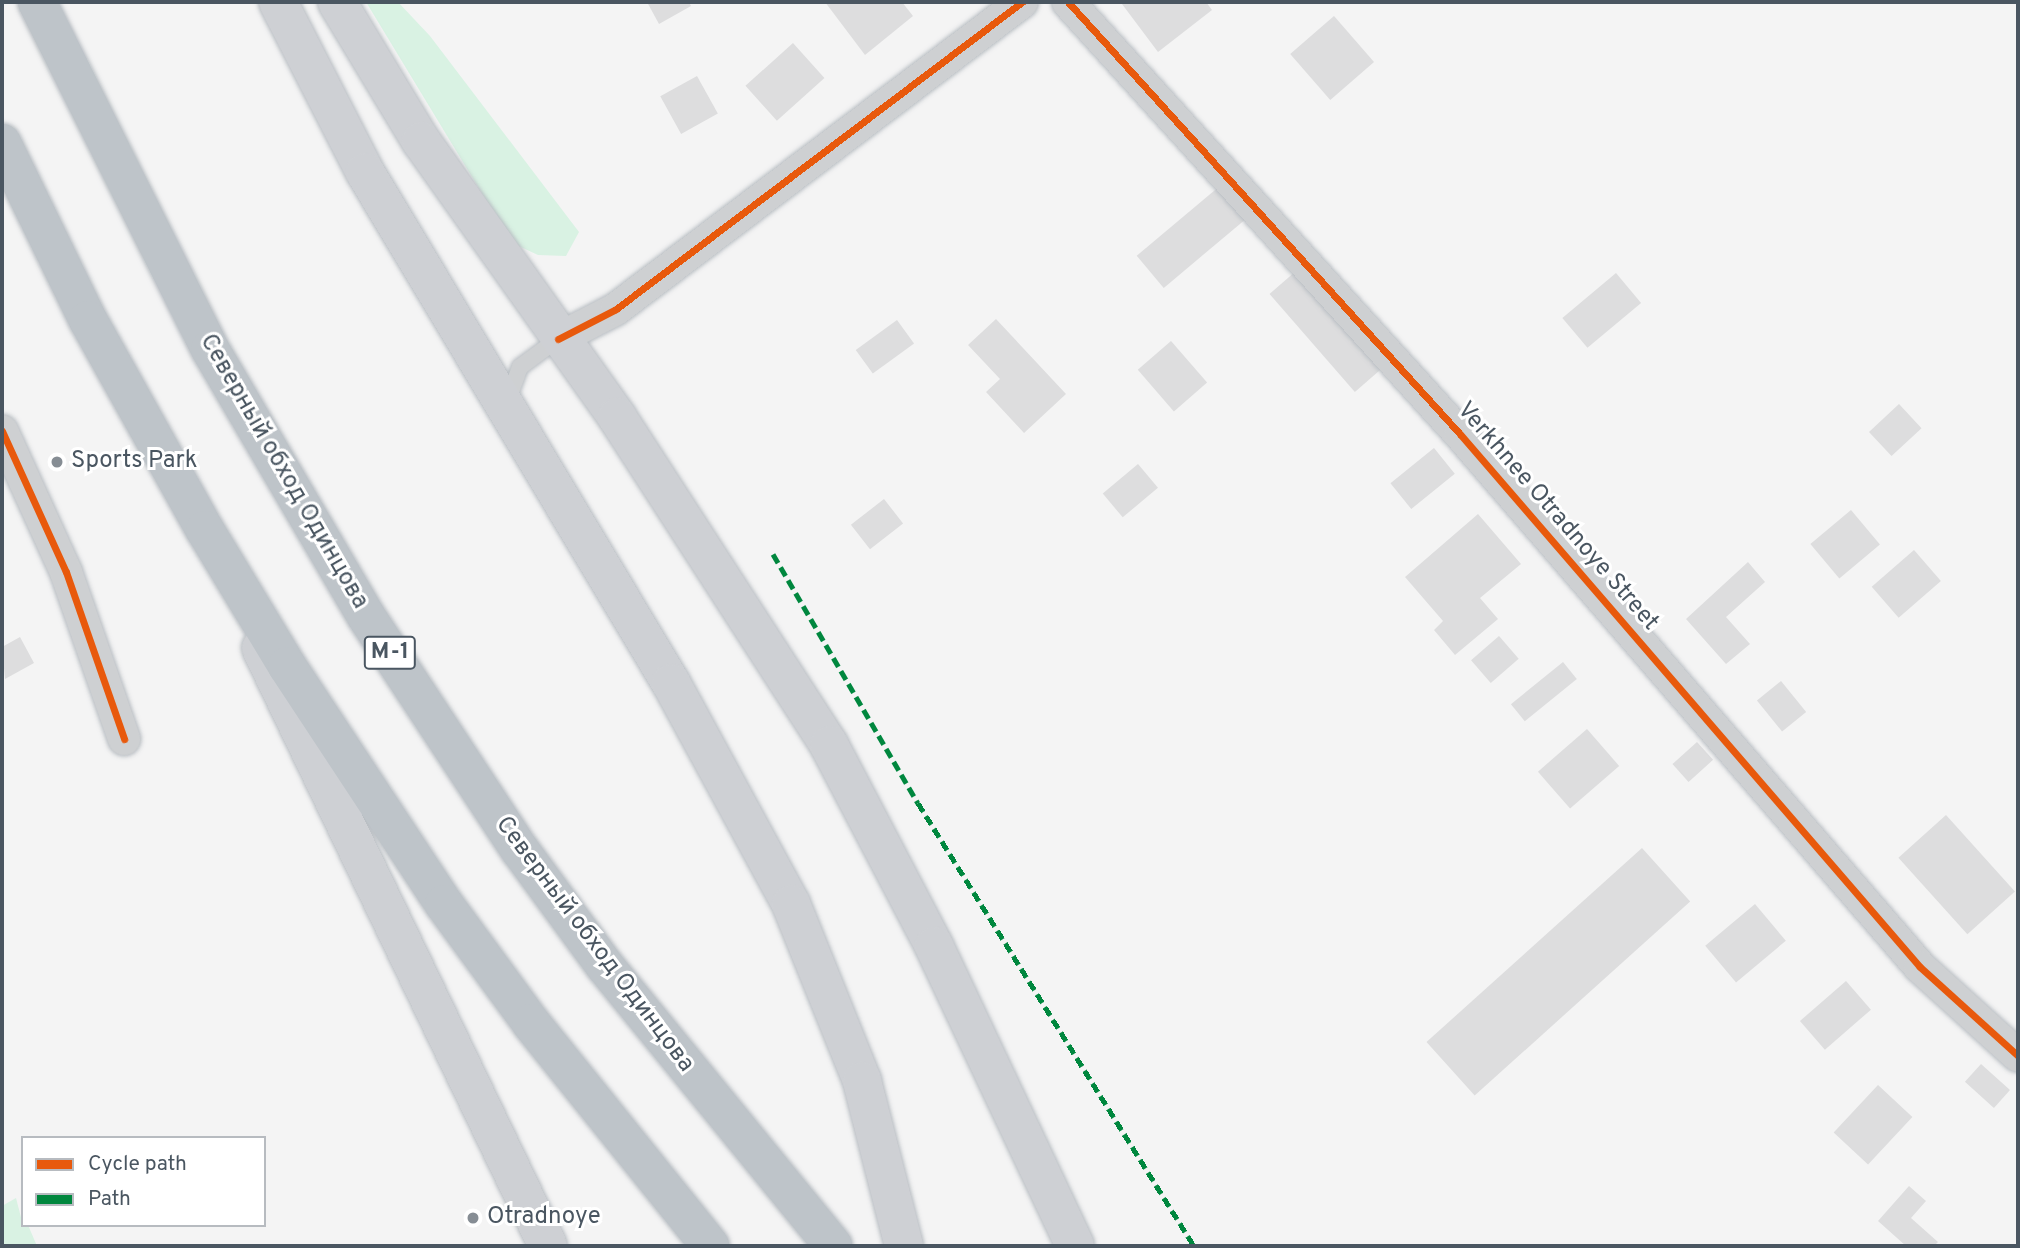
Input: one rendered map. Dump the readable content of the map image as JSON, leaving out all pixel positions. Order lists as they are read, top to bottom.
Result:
{
  "streets": {
    "highway": ["Северный обход Одинцова", "М-1"],
    "street": ["Verkhnee Otradnoye Street"]
  },
  "places": ["Sports Park", "Otradnoye"],
  "legend": ["Cycle path", "Path"]
}
